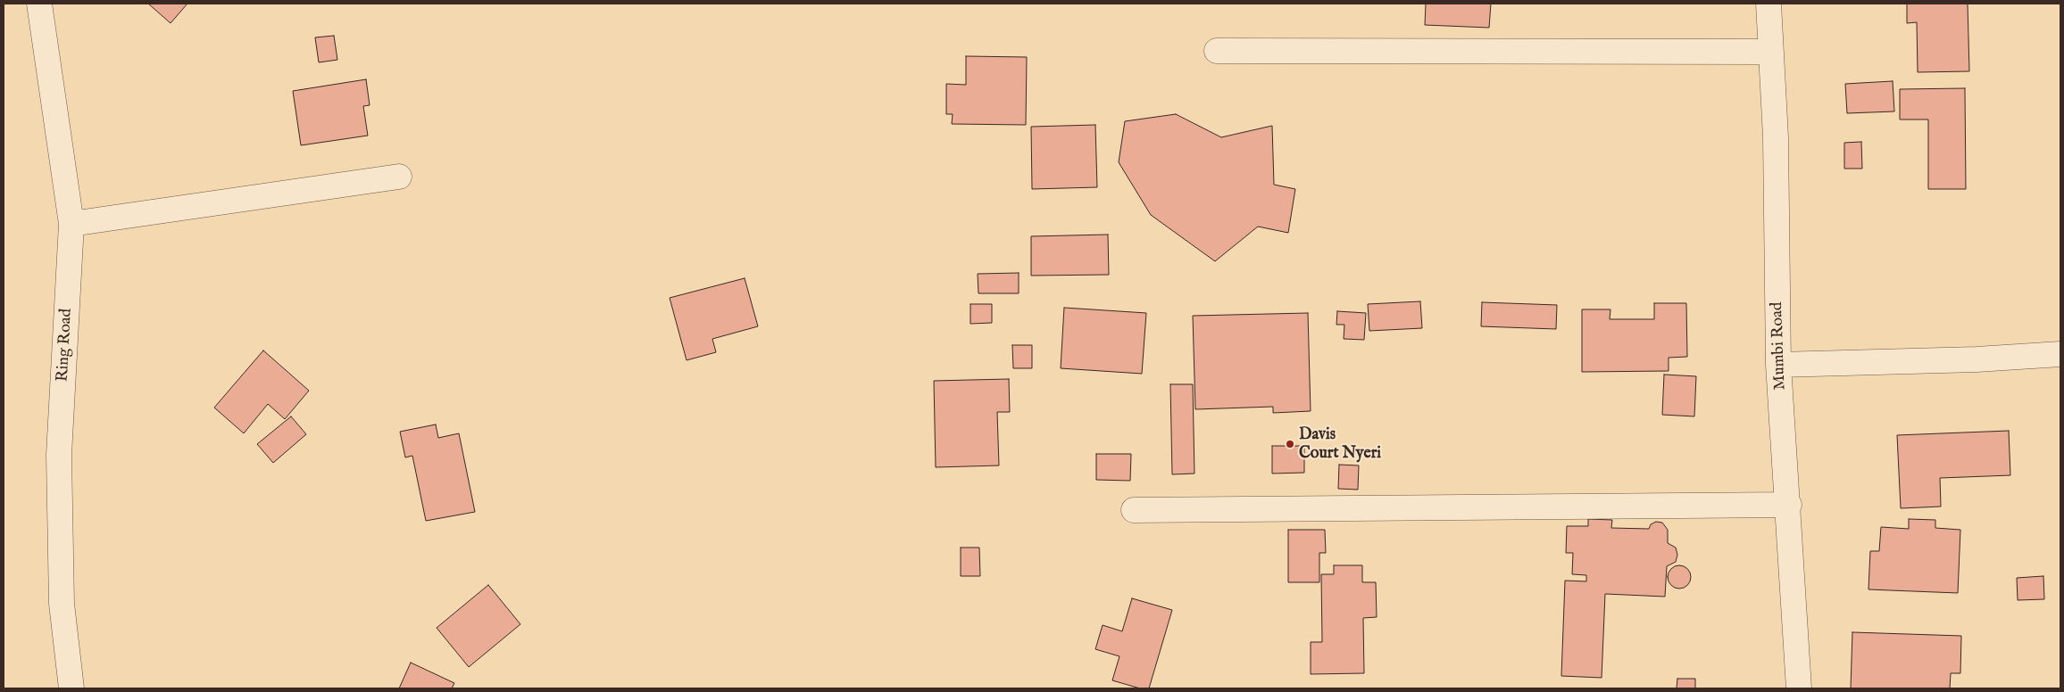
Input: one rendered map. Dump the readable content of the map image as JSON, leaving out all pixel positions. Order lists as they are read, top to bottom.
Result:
{
  "streets": {
    "street": ["Ring Road", "Mumbi Road"]
  },
  "places": ["Davis Court Nyeri"]
}
